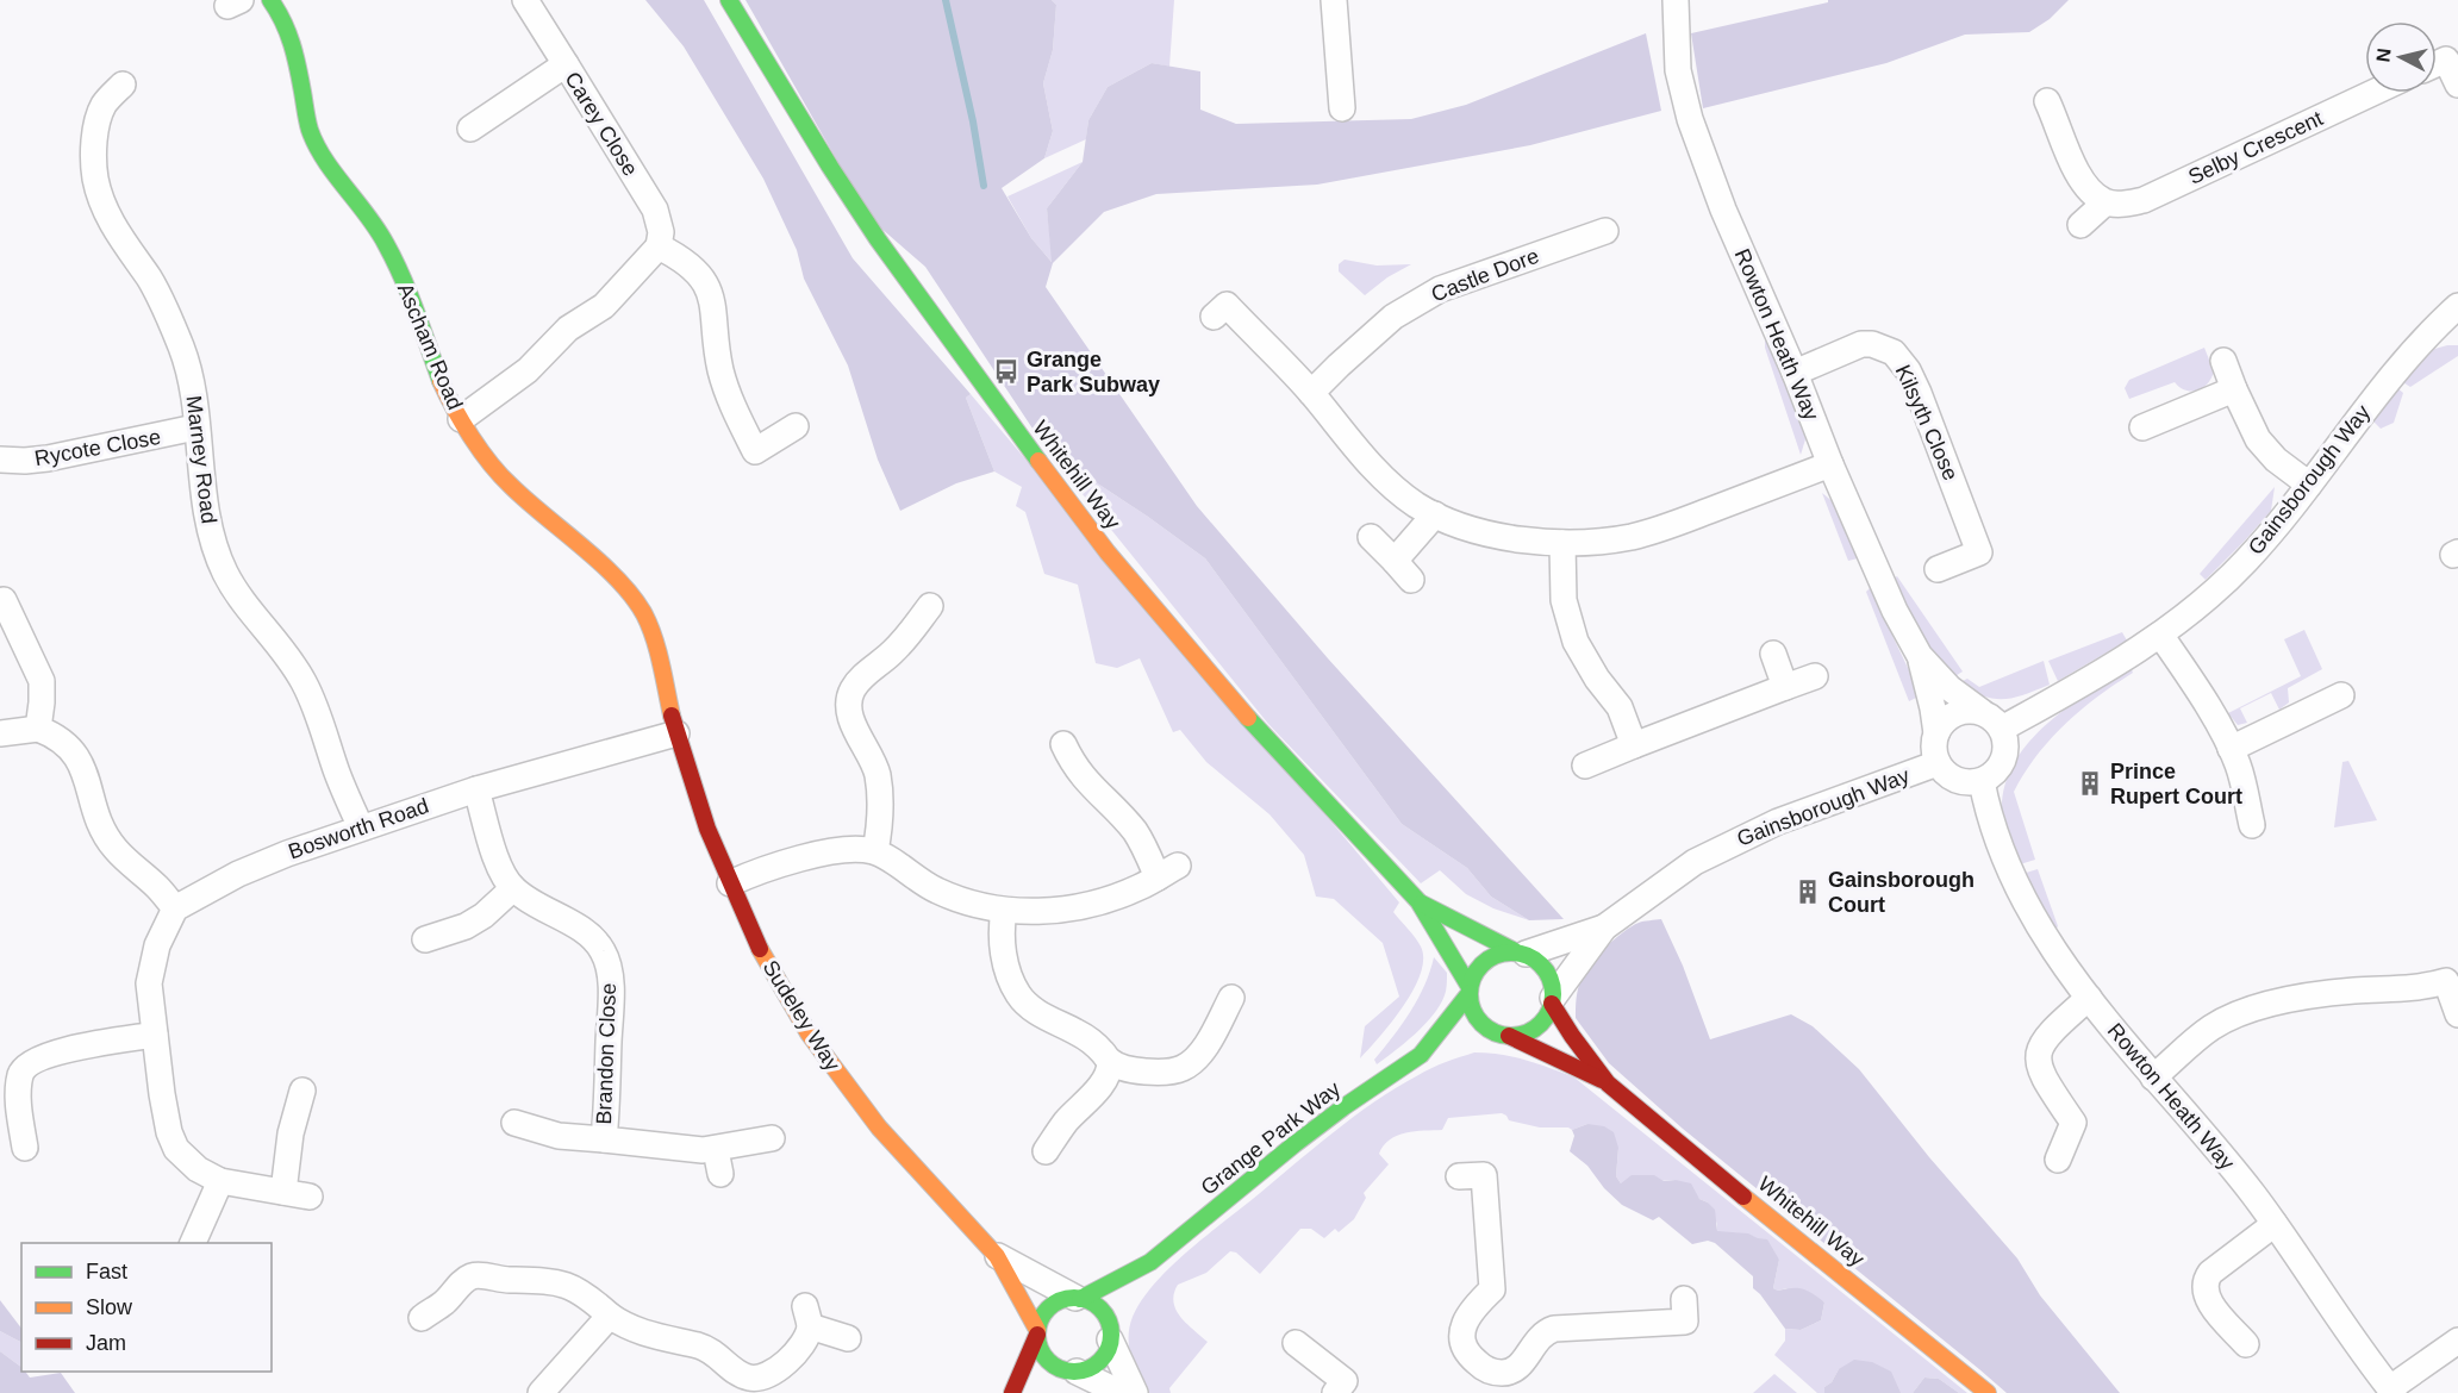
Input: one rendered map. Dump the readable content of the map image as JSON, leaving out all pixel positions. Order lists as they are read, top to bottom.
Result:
{
  "streets": {
    "street": [
      "Carey Close",
      "Selby Crescent",
      "Castle Dore",
      "Rowton Heath Way",
      "Ascham Road",
      "Kilsyth Close",
      "Rycote Close",
      "Marney Road",
      "Whitehill Way",
      "Gainsborough Way",
      "Bosworth Road",
      "Sudeley Way",
      "Brandon Close",
      "Grange Park Way"
    ]
  },
  "crossings": [
    ["Rowton Heath Way", "Kilsyth Close"],
    ["Rowton Heath Way", "Gainsborough Way"],
    ["Ascham Road", "Bosworth Road"],
    ["Ascham Road", "Sudeley Way"],
    ["Rycote Close", "Marney Road"],
    ["Marney Road", "Bosworth Road"],
    ["Whitehill Way", "Gainsborough Way"],
    ["Whitehill Way", "Grange Park Way"],
    ["Gainsborough Way", "Grange Park Way"],
    ["Bosworth Road", "Sudeley Way"],
    ["Bosworth Road", "Brandon Close"],
    ["Sudeley Way", "Grange Park Way"]
  ],
  "places": {
    "bus stop": ["Grange Park Subway"],
    "building": ["Prince Rupert Court", "Gainsborough Court"]
  },
  "legend": ["Fast", "Slow", "Jam"],
  "north": "left"
}
